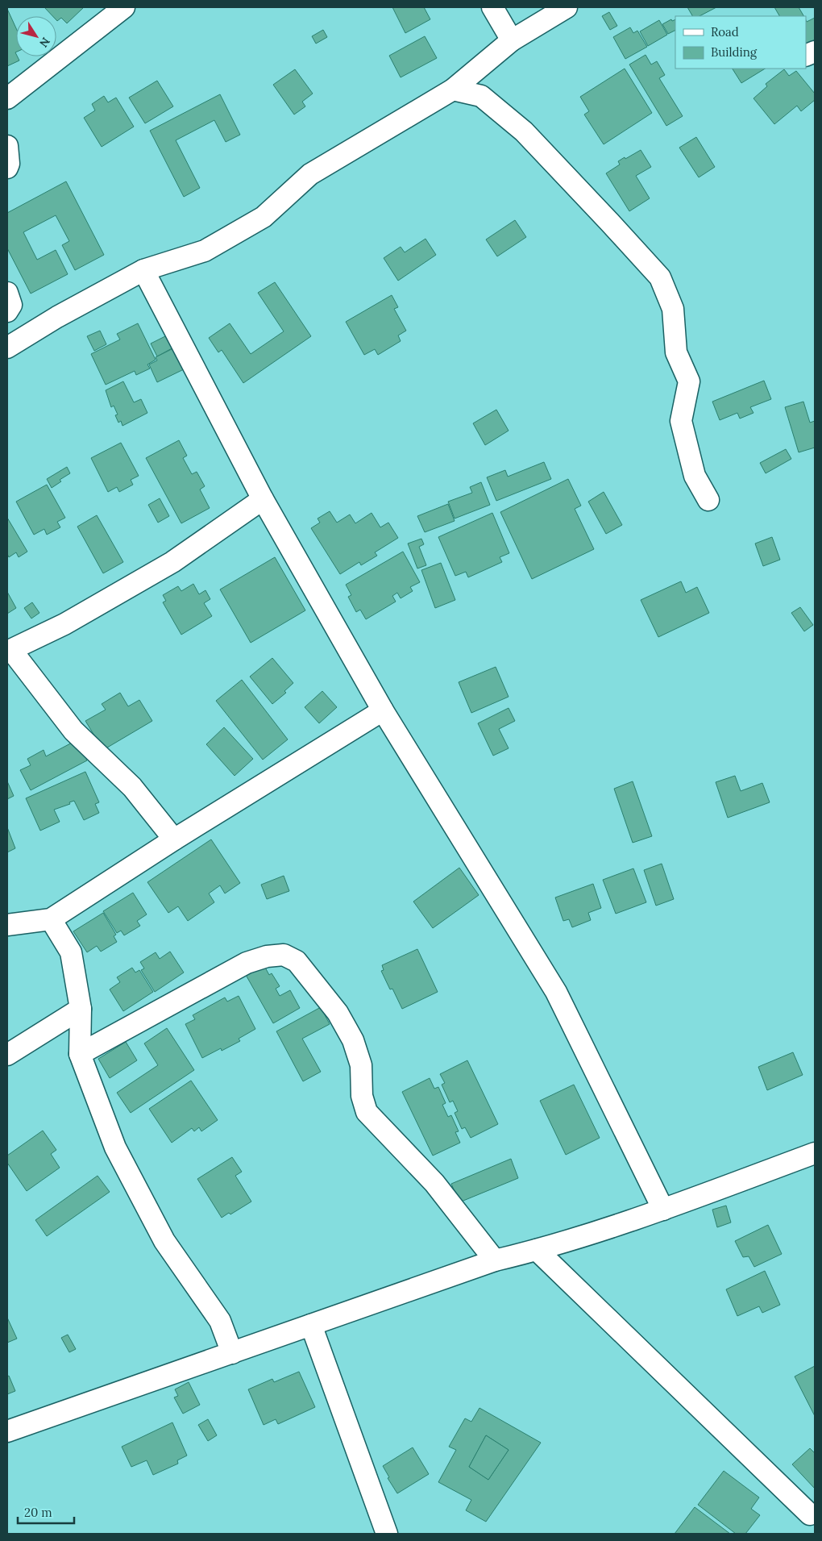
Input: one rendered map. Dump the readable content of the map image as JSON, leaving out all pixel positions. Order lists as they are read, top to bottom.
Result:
{
  "legend": ["Road", "Building"],
  "scale_bar": "20 m",
  "north": "bottom right"
}
